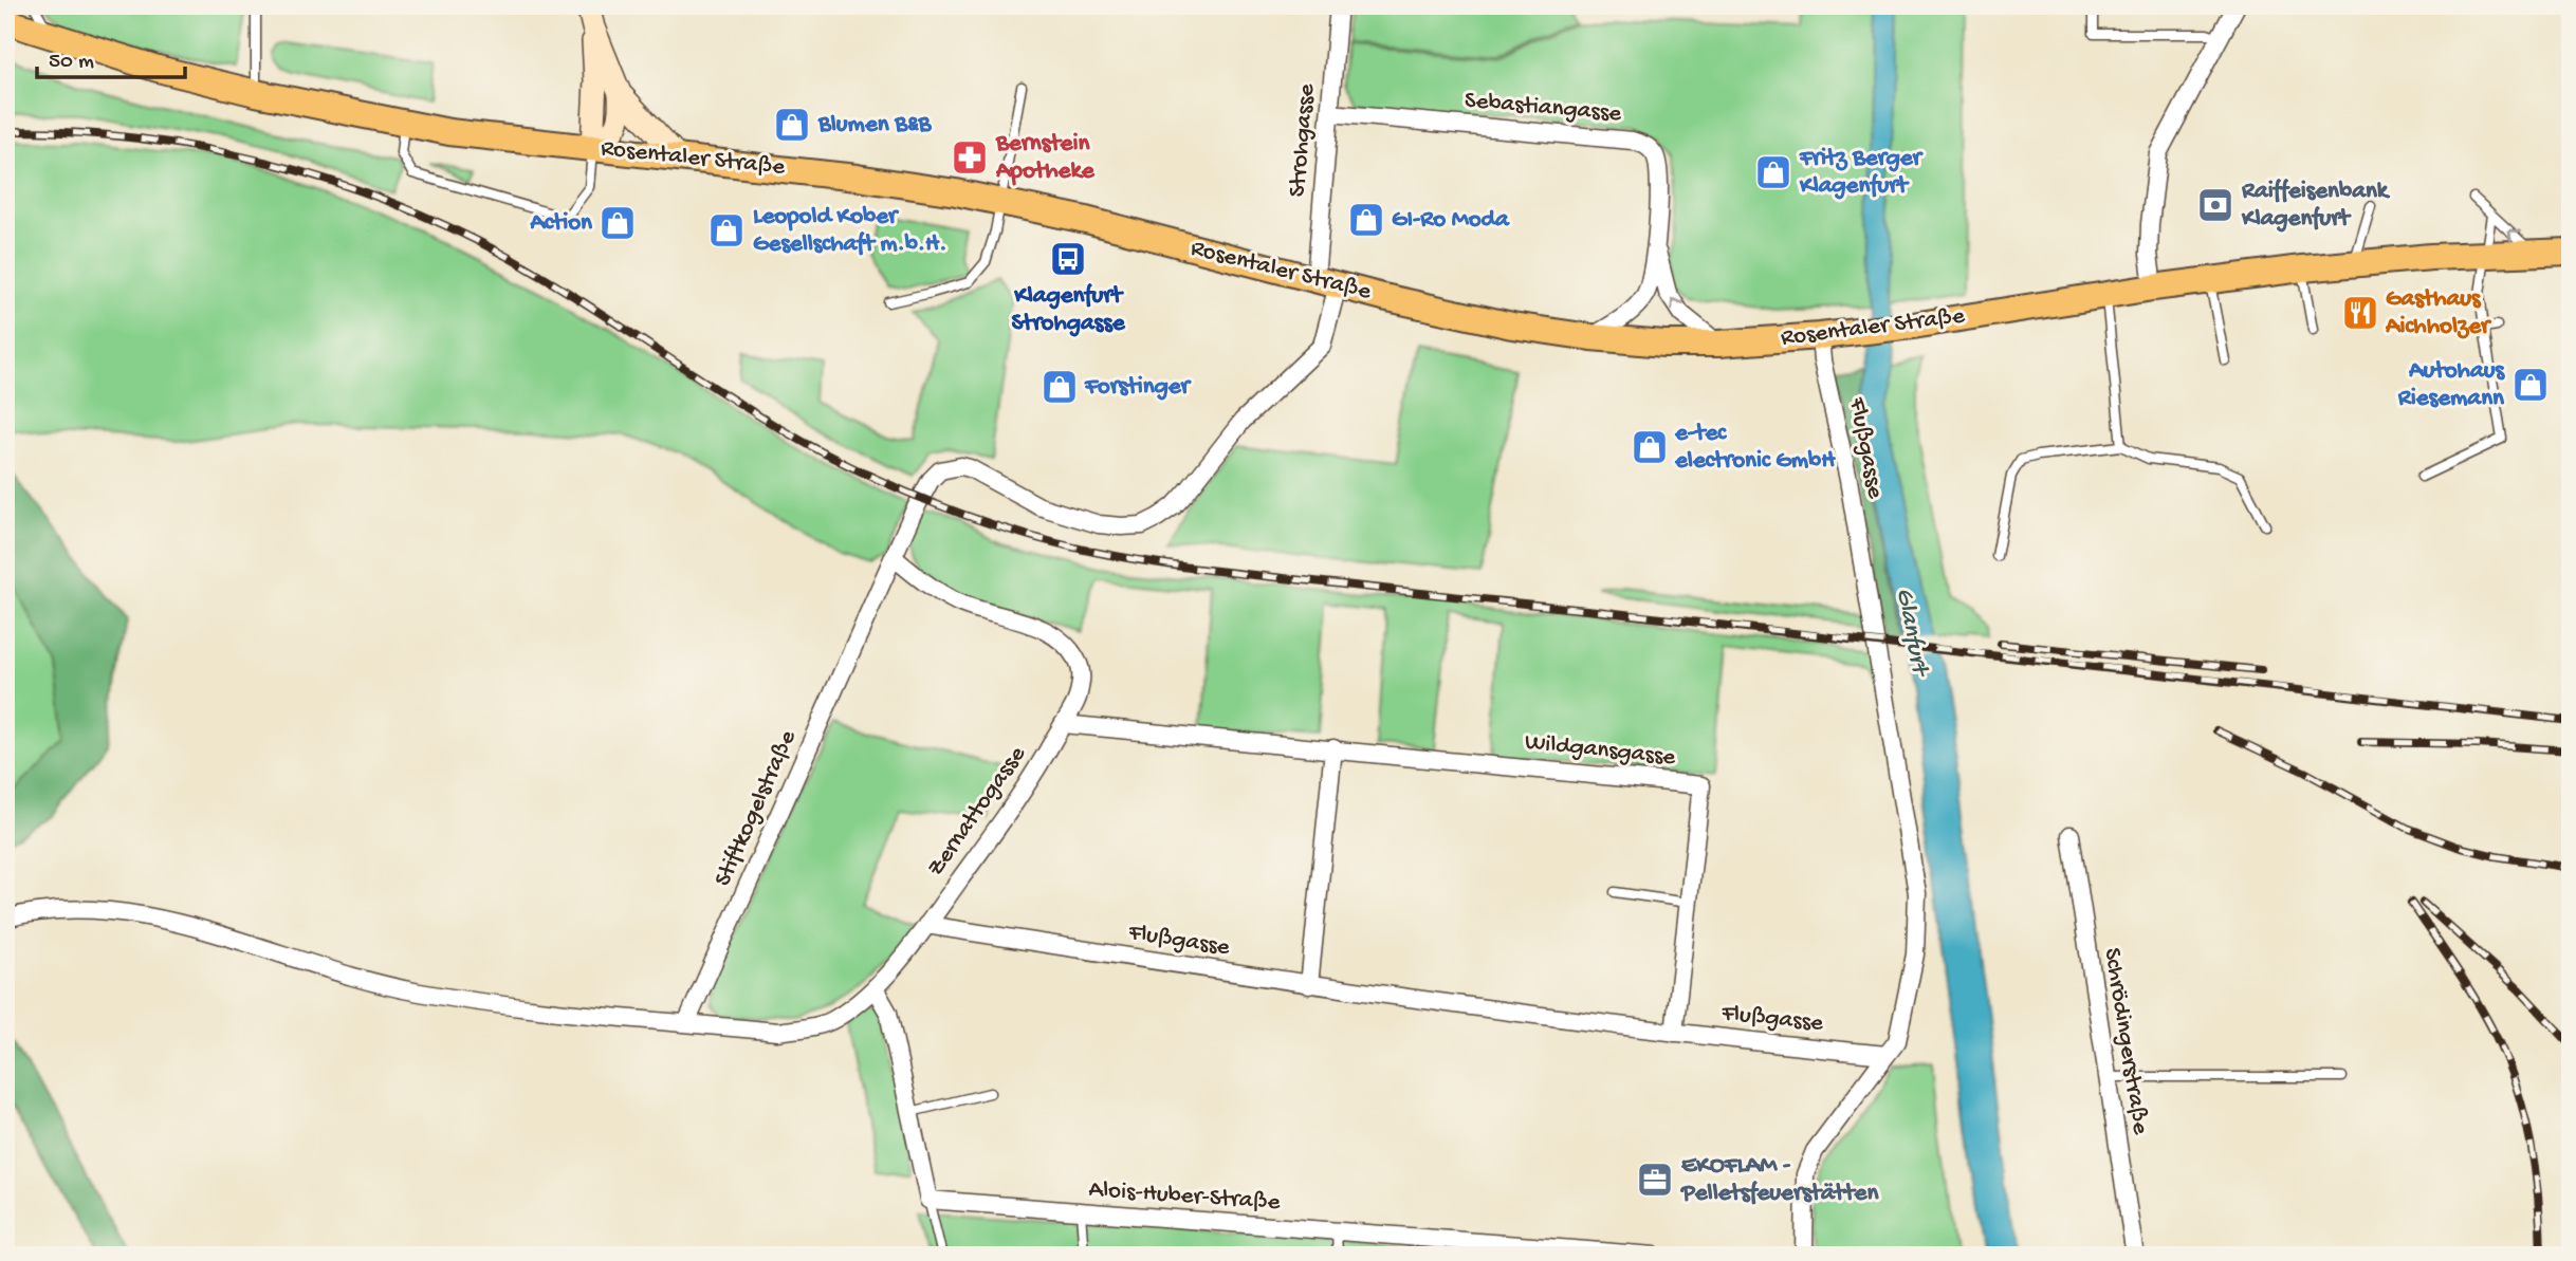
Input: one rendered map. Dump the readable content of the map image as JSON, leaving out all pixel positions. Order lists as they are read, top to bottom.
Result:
{
  "streets": {
    "main road": ["Rosentaler Straße"],
    "street": [
      "Sebastiangasse",
      "Strohgasse",
      "Flußgasse",
      "Wildgansgasse",
      "Stiftkogelstraße",
      "Zernattogasse",
      "Schrödingerstraße",
      "Alois-Huber-Straße"
    ]
  },
  "crossings": [
    ["Sebastiangasse", "Strohgasse"],
    ["Sebastiangasse", "Rosentaler Straße"],
    ["Strohgasse", "Rosentaler Straße"],
    ["Strohgasse", "Stiftkogelstraße"],
    ["Rosentaler Straße", "Flußgasse"],
    ["Rosentaler Straße", "Stiftkogelstraße"],
    ["Flußgasse", "Wildgansgasse"],
    ["Flußgasse", "Zernattogasse"],
    ["Wildgansgasse", "Zernattogasse"],
    ["Stiftkogelstraße", "Zernattogasse"]
  ],
  "water": ["Glanfurt"],
  "places": {
    "shop": [
      "Blumen B&B",
      "Fritz Berger Klagenfurt",
      "GI-Ro Moda",
      "Action",
      "Leopold Kober Gesellschaft m.b.H.",
      "Autohaus Riesemann",
      "Forstinger",
      "e-tec electronic GmbH"
    ],
    "pharmacy": ["Bernstein Apotheke"],
    "bank": ["Raiffeisenbank Klagenfurt"],
    "bus stop": ["Klagenfurt Strohgasse"],
    "restaurant": ["Gasthaus Aichholzer"],
    "office": ["EKOFLAM - Pelletsfeuerstätten"]
  },
  "scale_bar": "50 m"
}
